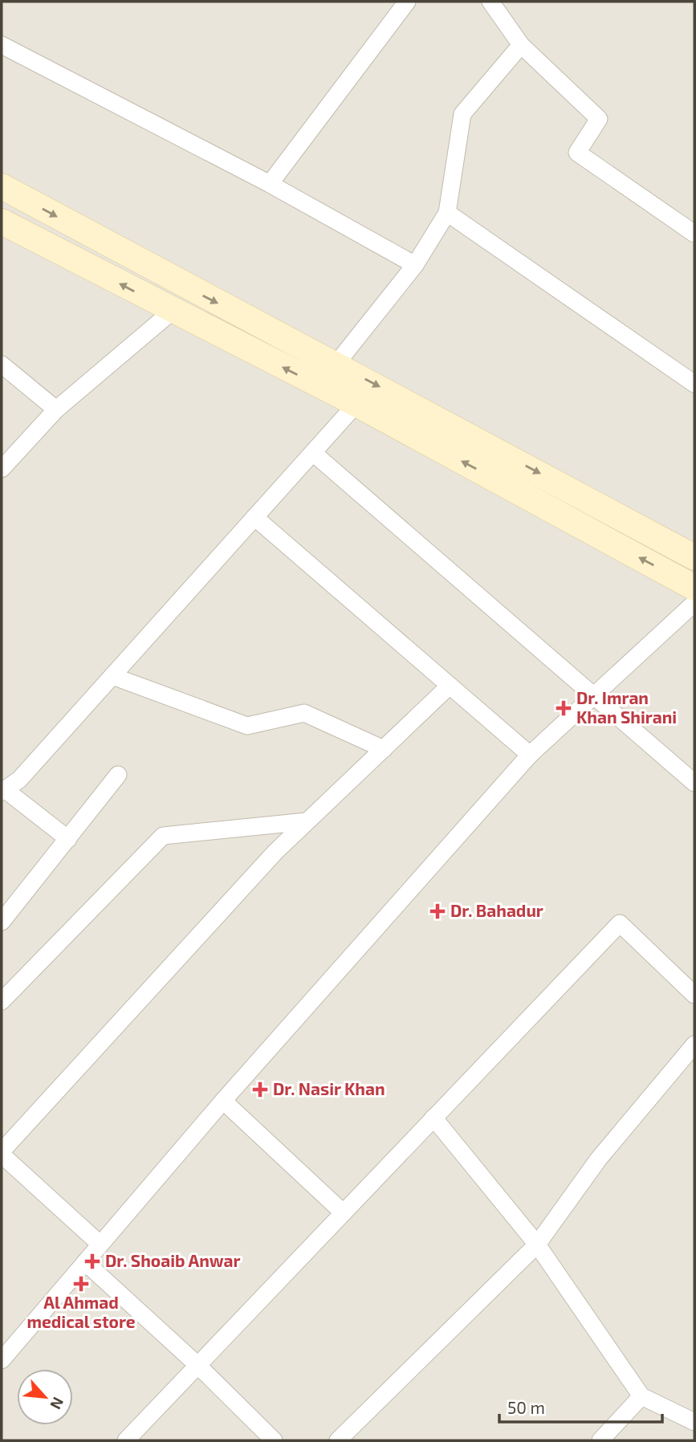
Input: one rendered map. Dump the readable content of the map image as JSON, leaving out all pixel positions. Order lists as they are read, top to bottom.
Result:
{
  "places": {
    "health": [
      "Dr. Imran Khan Shirani",
      "Dr. Bahadur",
      "Dr. Nasir Khan",
      "Dr. Shoaib Anwar",
      "Al Ahmad medical store"
    ]
  },
  "scale_bar": "50 m",
  "north": "bottom right"
}
